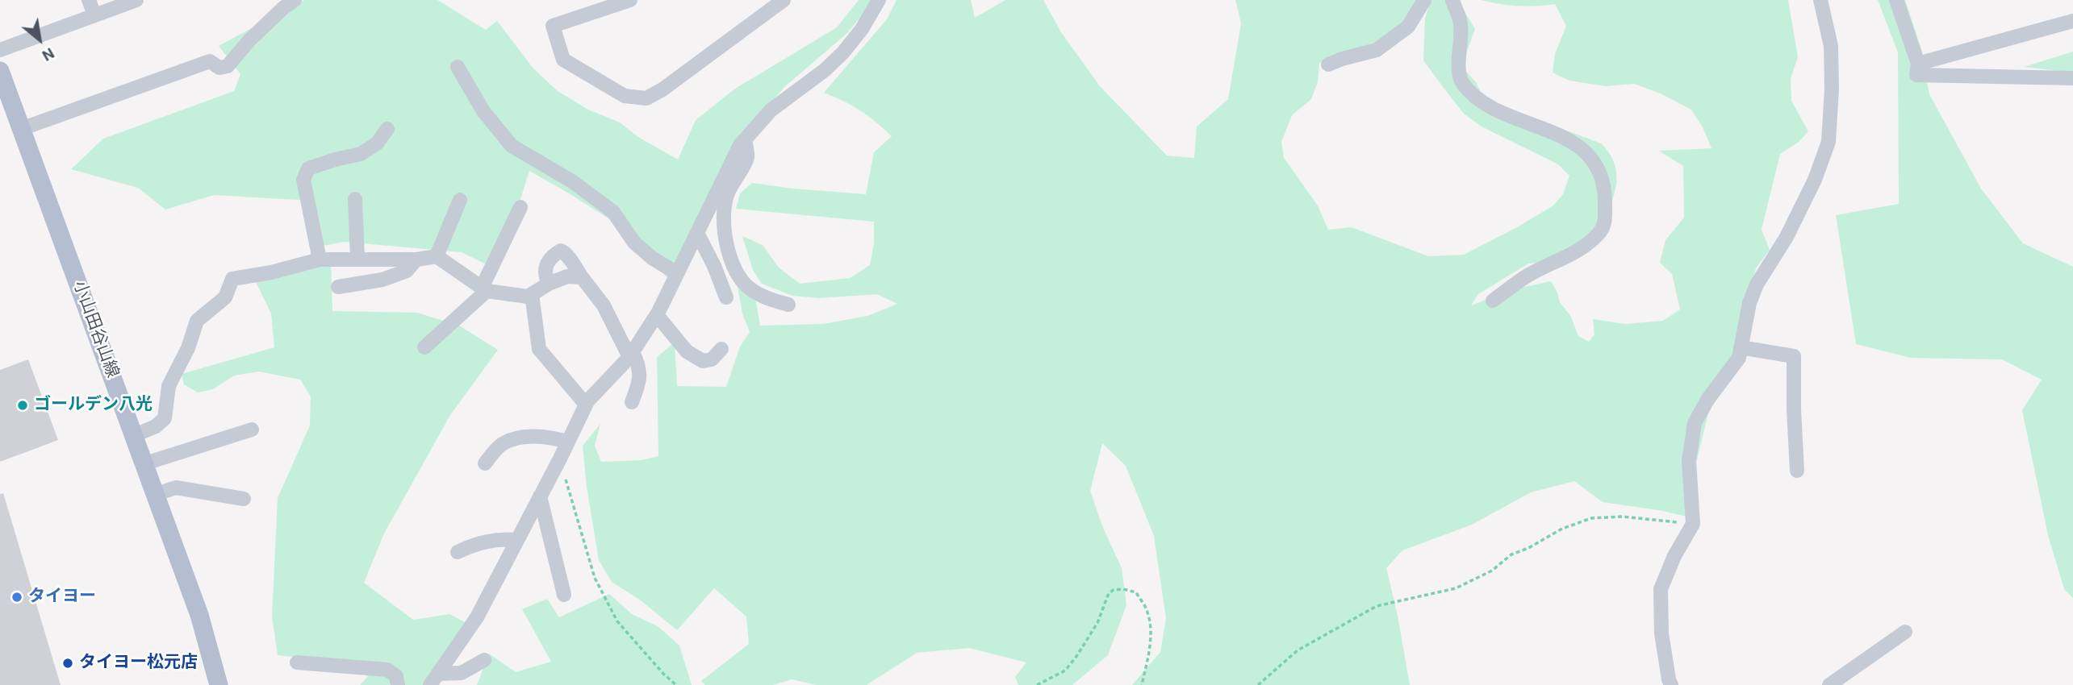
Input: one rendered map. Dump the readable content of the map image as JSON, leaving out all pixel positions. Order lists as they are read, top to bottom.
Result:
{
  "streets": {
    "main road": ["小山田谷山線"]
  },
  "places": ["ゴールデン八光", "タイヨー", "タイヨー松元店"],
  "north": "bottom right"
}
